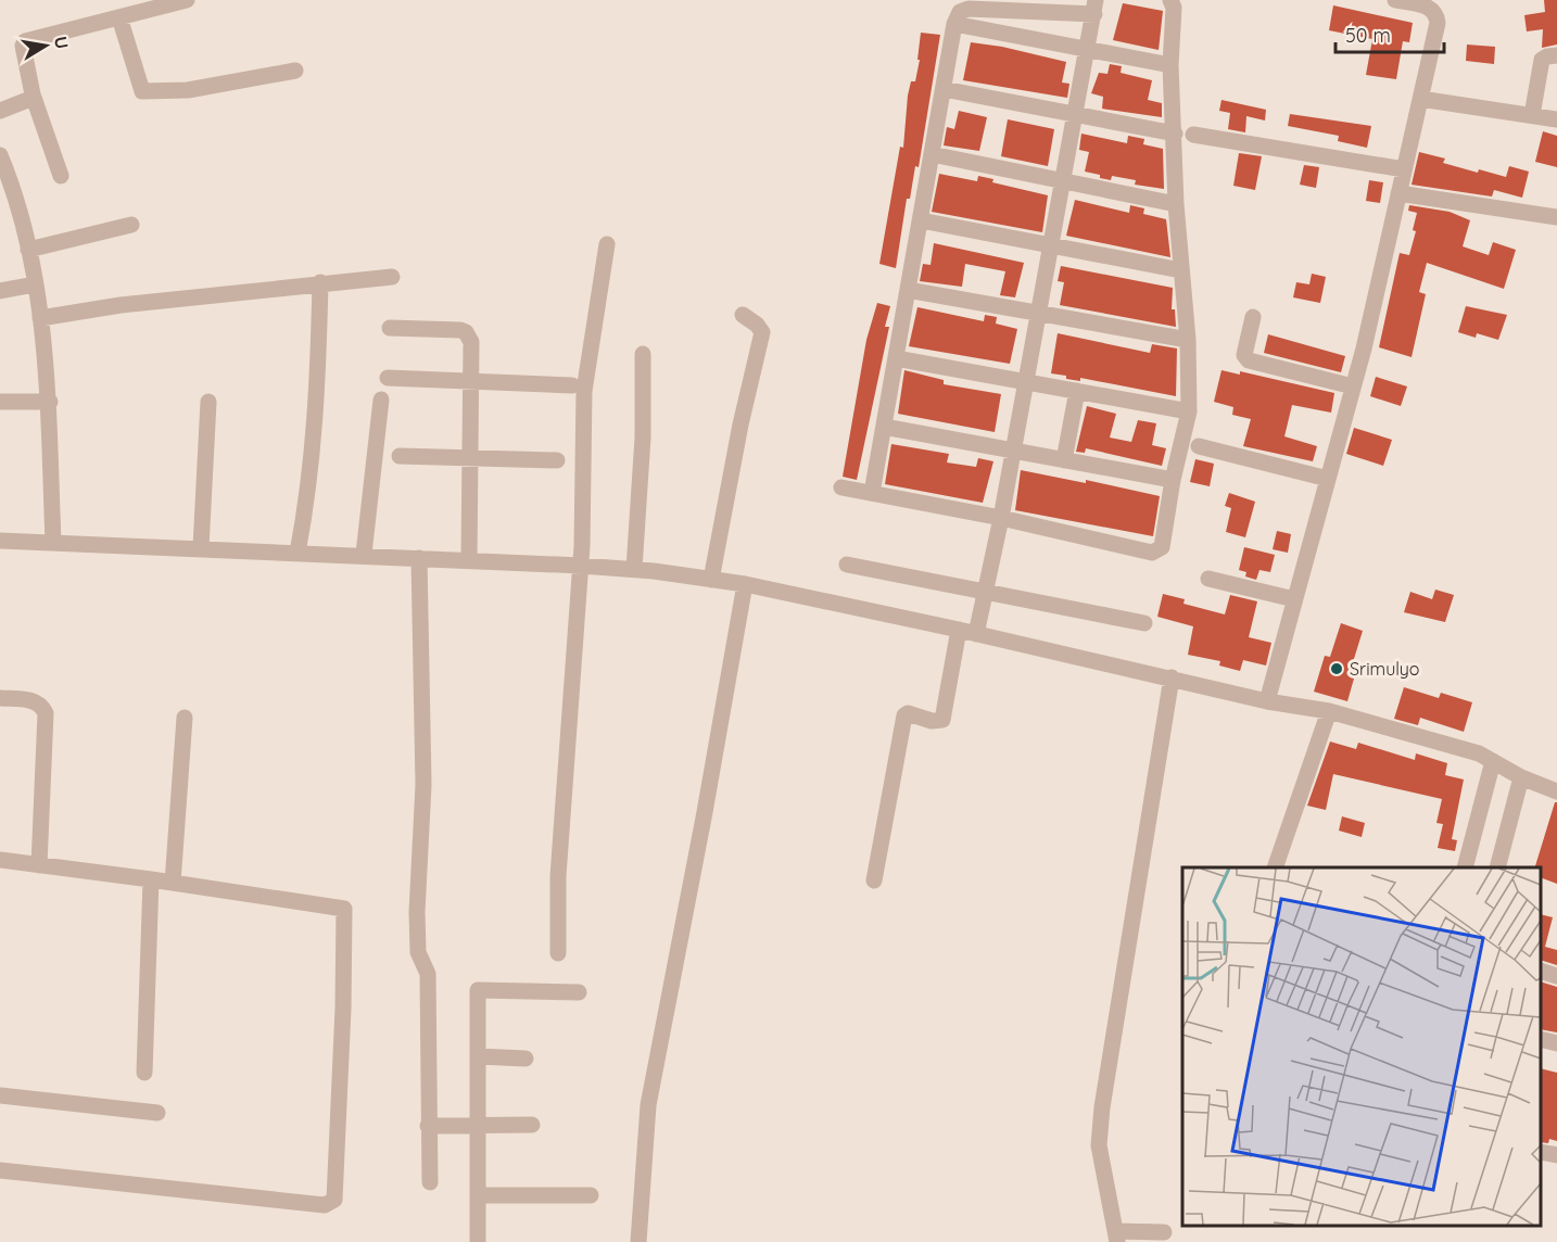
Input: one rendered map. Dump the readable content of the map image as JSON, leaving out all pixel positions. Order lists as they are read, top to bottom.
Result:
{
  "places": ["Srimulyo"],
  "scale_bar": "50 m",
  "north": "right"
}
